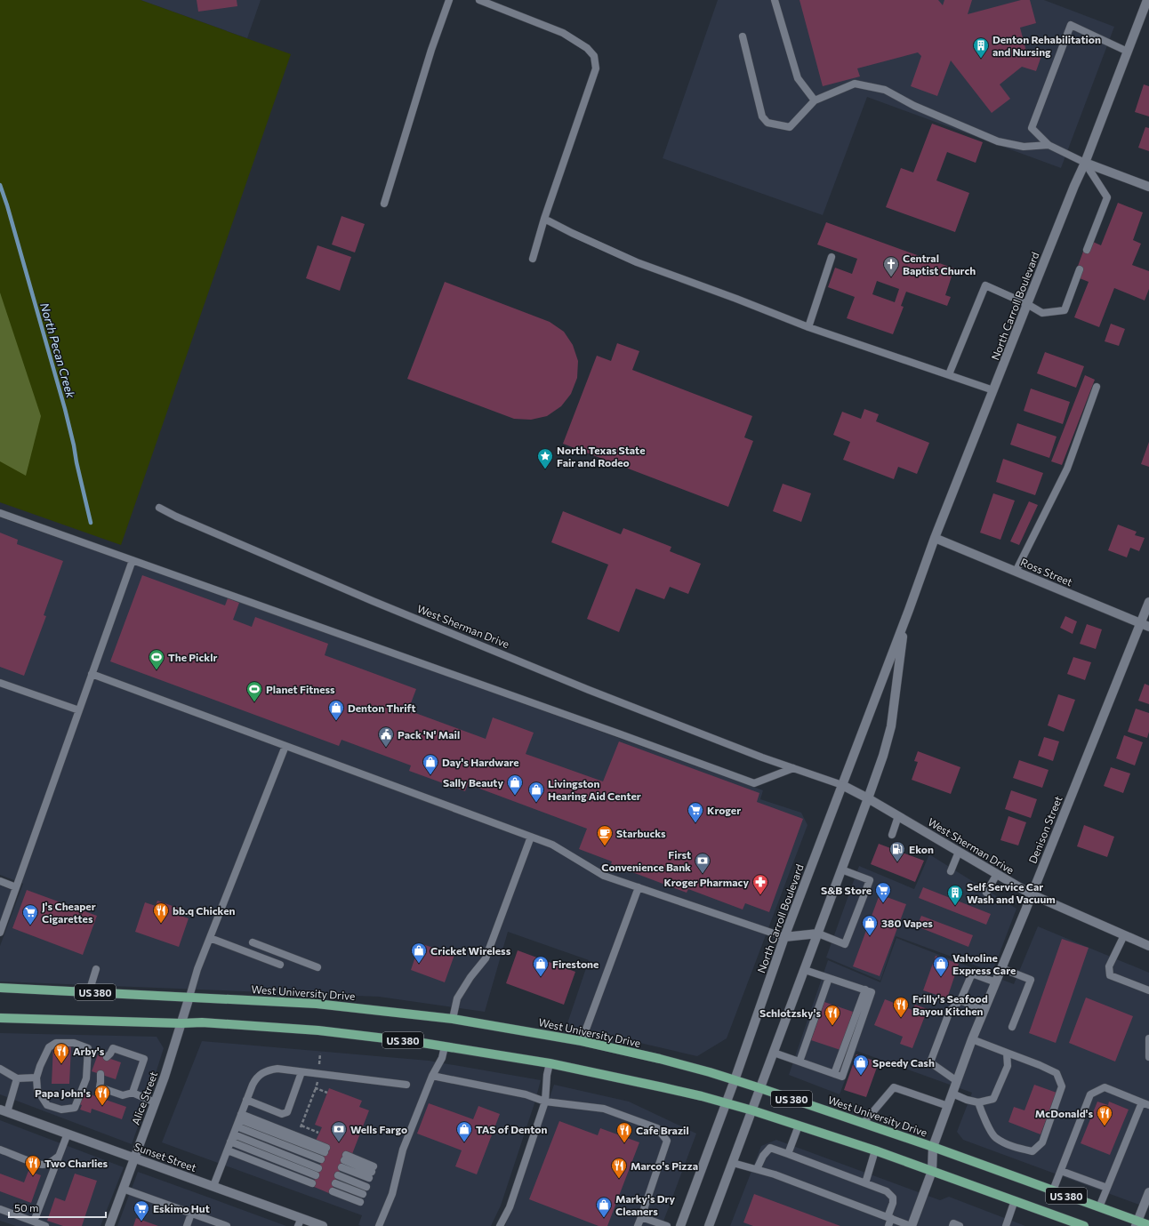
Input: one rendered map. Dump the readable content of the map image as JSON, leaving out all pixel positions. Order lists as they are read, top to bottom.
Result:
{
  "streets": {
    "main road": ["US 380", "West University Drive"],
    "street": [
      "North Carroll Boulevard",
      "Ross Street",
      "West Sherman Drive",
      "Denison Street",
      "Alice Street",
      "Sunset Street"
    ]
  },
  "crossings": [
    ["North Carroll Boulevard", "Ross Street"],
    ["North Carroll Boulevard", "West Sherman Drive"],
    ["North Carroll Boulevard", "US 380"],
    ["North Carroll Boulevard", "West University Drive"],
    ["Ross Street", "Denison Street"],
    ["West Sherman Drive", "Denison Street"],
    ["Denison Street", "US 380"],
    ["Denison Street", "West University Drive"],
    ["US 380", "Alice Street"],
    ["West University Drive", "Alice Street"],
    ["Alice Street", "Sunset Street"]
  ],
  "water": ["North Pecan Creek"],
  "places": {
    "building": ["Denton Rehabilitation and Nursing", "Self Service Car Wash and Vacuum"],
    "church": ["Central Baptist Church"],
    "place": ["North Texas State Fair and Rodeo"],
    "sports": ["The Picklr", "Planet Fitness"],
    "shop": [
      "Denton Thrift",
      "Day's Hardware",
      "Sally Beauty",
      "Livingston Hearing Aid Center",
      "380 Vapes",
      "Cricket Wireless",
      "Firestone",
      "Valvoline Express Care",
      "Speedy Cash",
      "TAS of Denton",
      "Marky's Dry Cleaners"
    ],
    "public building": ["Pack 'N' Mail"],
    "supermarket": [
      "Kroger",
      "S&B Store",
      "J's Cheaper Cigarettes",
      "Eskimo Hut"
    ],
    "cafe": ["Starbucks"],
    "fuel station": ["Ekon"],
    "bank": ["First Convenience Bank", "Wells Fargo"],
    "pharmacy": ["Kroger Pharmacy"],
    "restaurant": [
      "bb.q Chicken",
      "Frilly's Seafood Bayou Kitchen",
      "Schlotzsky's",
      "Arby's",
      "Papa John's",
      "McDonald's",
      "Cafe Brazil",
      "Two Charlies",
      "Marco's Pizza"
    ]
  },
  "scale_bar": "50 m"
}
